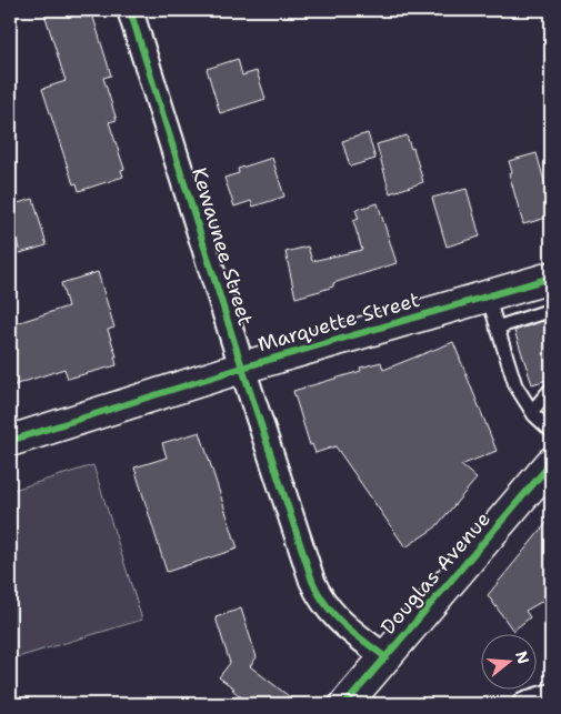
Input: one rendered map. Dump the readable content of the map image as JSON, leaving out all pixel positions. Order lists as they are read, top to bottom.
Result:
{
  "streets": {
    "street": ["Kewaunee Street", "Marquette Street", "Douglas Avenue"]
  },
  "crossings": [
    ["Kewaunee Street", "Marquette Street"],
    ["Kewaunee Street", "Douglas Avenue"]
  ],
  "north": "right"
}
